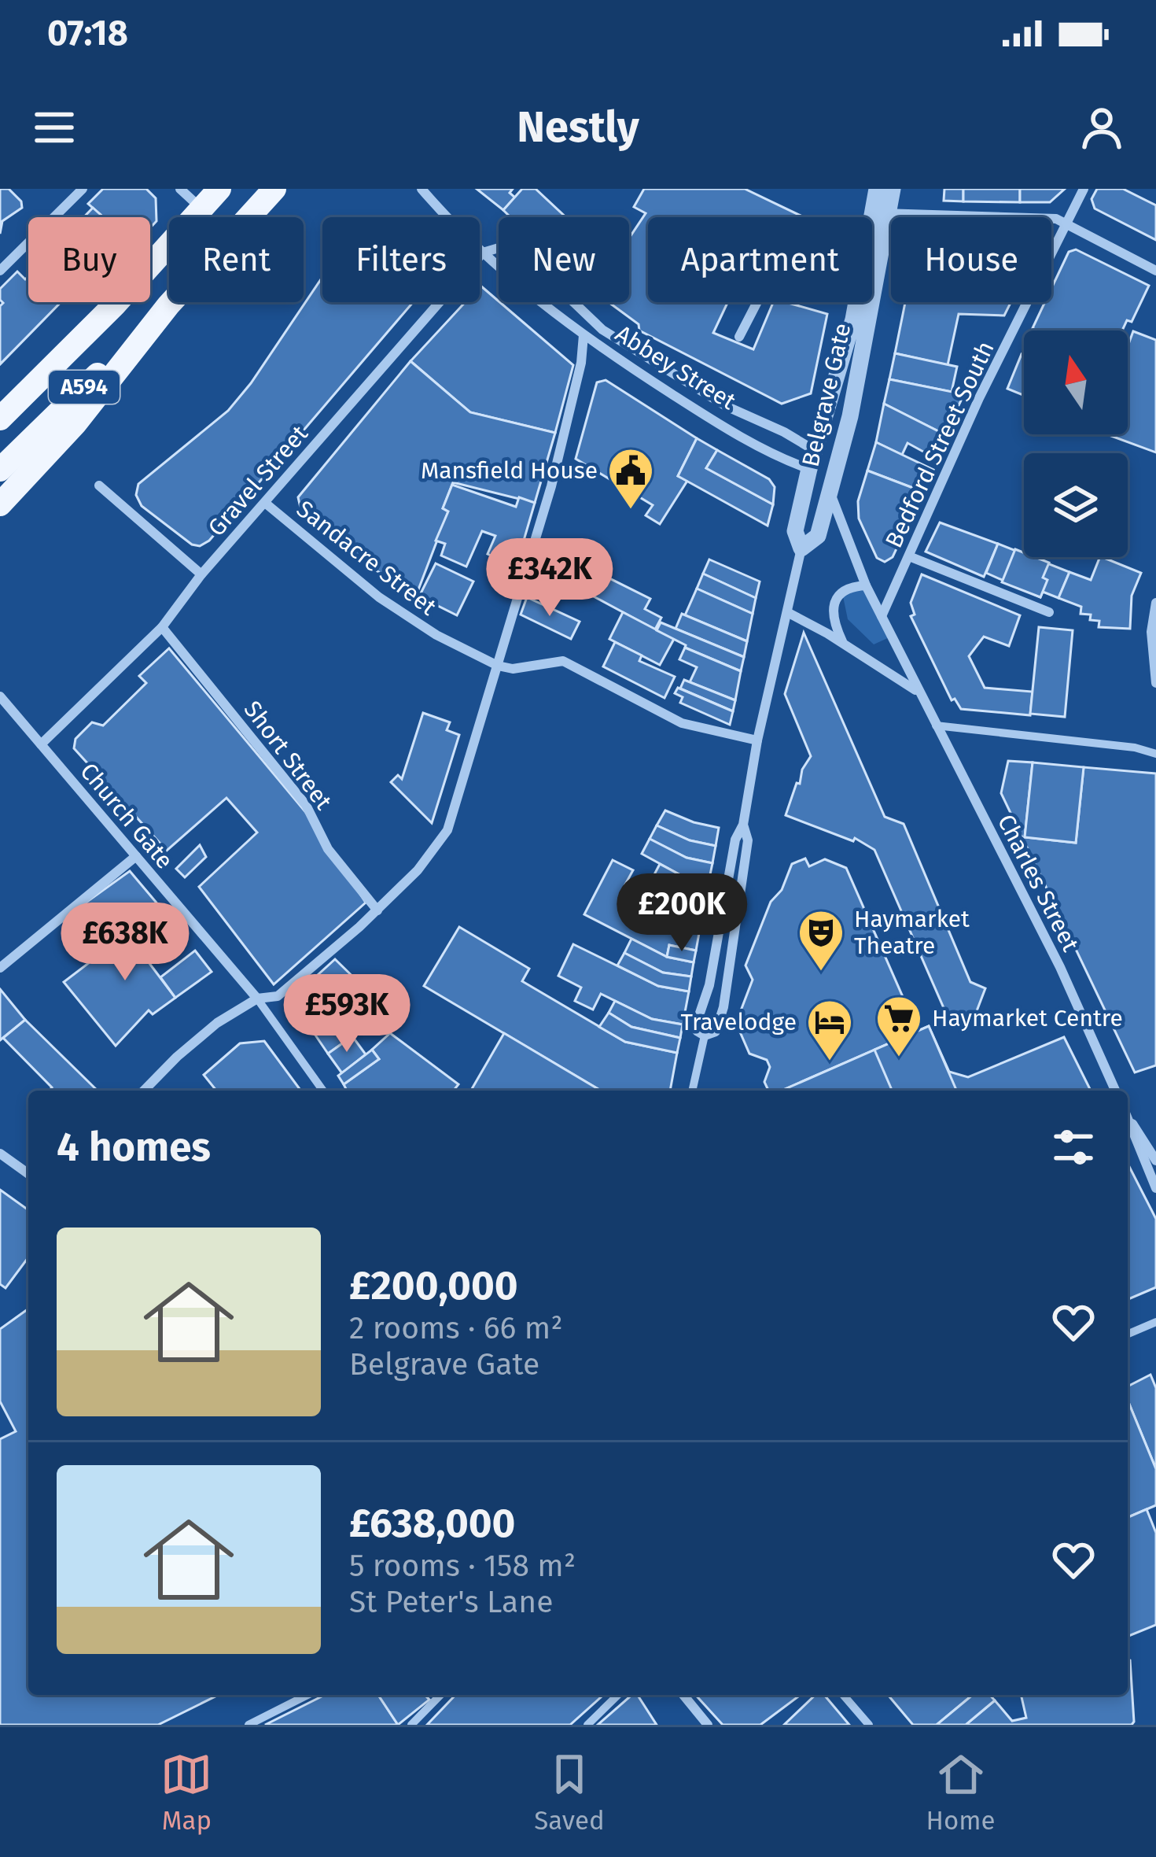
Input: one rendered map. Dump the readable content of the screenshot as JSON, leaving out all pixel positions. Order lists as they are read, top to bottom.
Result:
{
  "streets": {
    "main road": ["A594"],
    "street": [
      "Abbey Street",
      "Belgrave Gate",
      "Bedford Street South",
      "Gravel Street",
      "Sandacre Street",
      "Short Street",
      "Church Gate",
      "Charles Street"
    ]
  },
  "crossings": [
    ["Abbey Street", "Belgrave Gate"],
    ["Abbey Street", "Gravel Street"],
    ["Belgrave Gate", "Charles Street"],
    ["Bedford Street South", "Charles Street"],
    ["Gravel Street", "Sandacre Street"],
    ["Gravel Street", "Short Street"],
    ["Gravel Street", "Church Gate"]
  ],
  "places": {
    "public building": ["Mansfield House"],
    "theatre": ["Haymarket Theatre"],
    "supermarket": ["Haymarket Centre"],
    "hotel": ["Travelodge"]
  },
  "north": "top",
  "page": {
    "status": "07:18",
    "header": "Nestly",
    "chip": [
      "Buy",
      "Rent",
      "Filters",
      "New",
      "Apartment",
      "House"
    ],
    "price": [
      "£342K",
      "£200K",
      "£638K",
      "£593K"
    ],
    "heading": "4 homes",
    "list": [
      {
        "name": "£200,000",
        "note": "2 rooms · 66 m² · Belgrave Gate"
      },
      {
        "name": "£638,000",
        "note": "5 rooms · 158 m² · St Peter's Lane"
      }
    ],
    "tabs": ["Map", "Saved", "Home"]
  }
}
